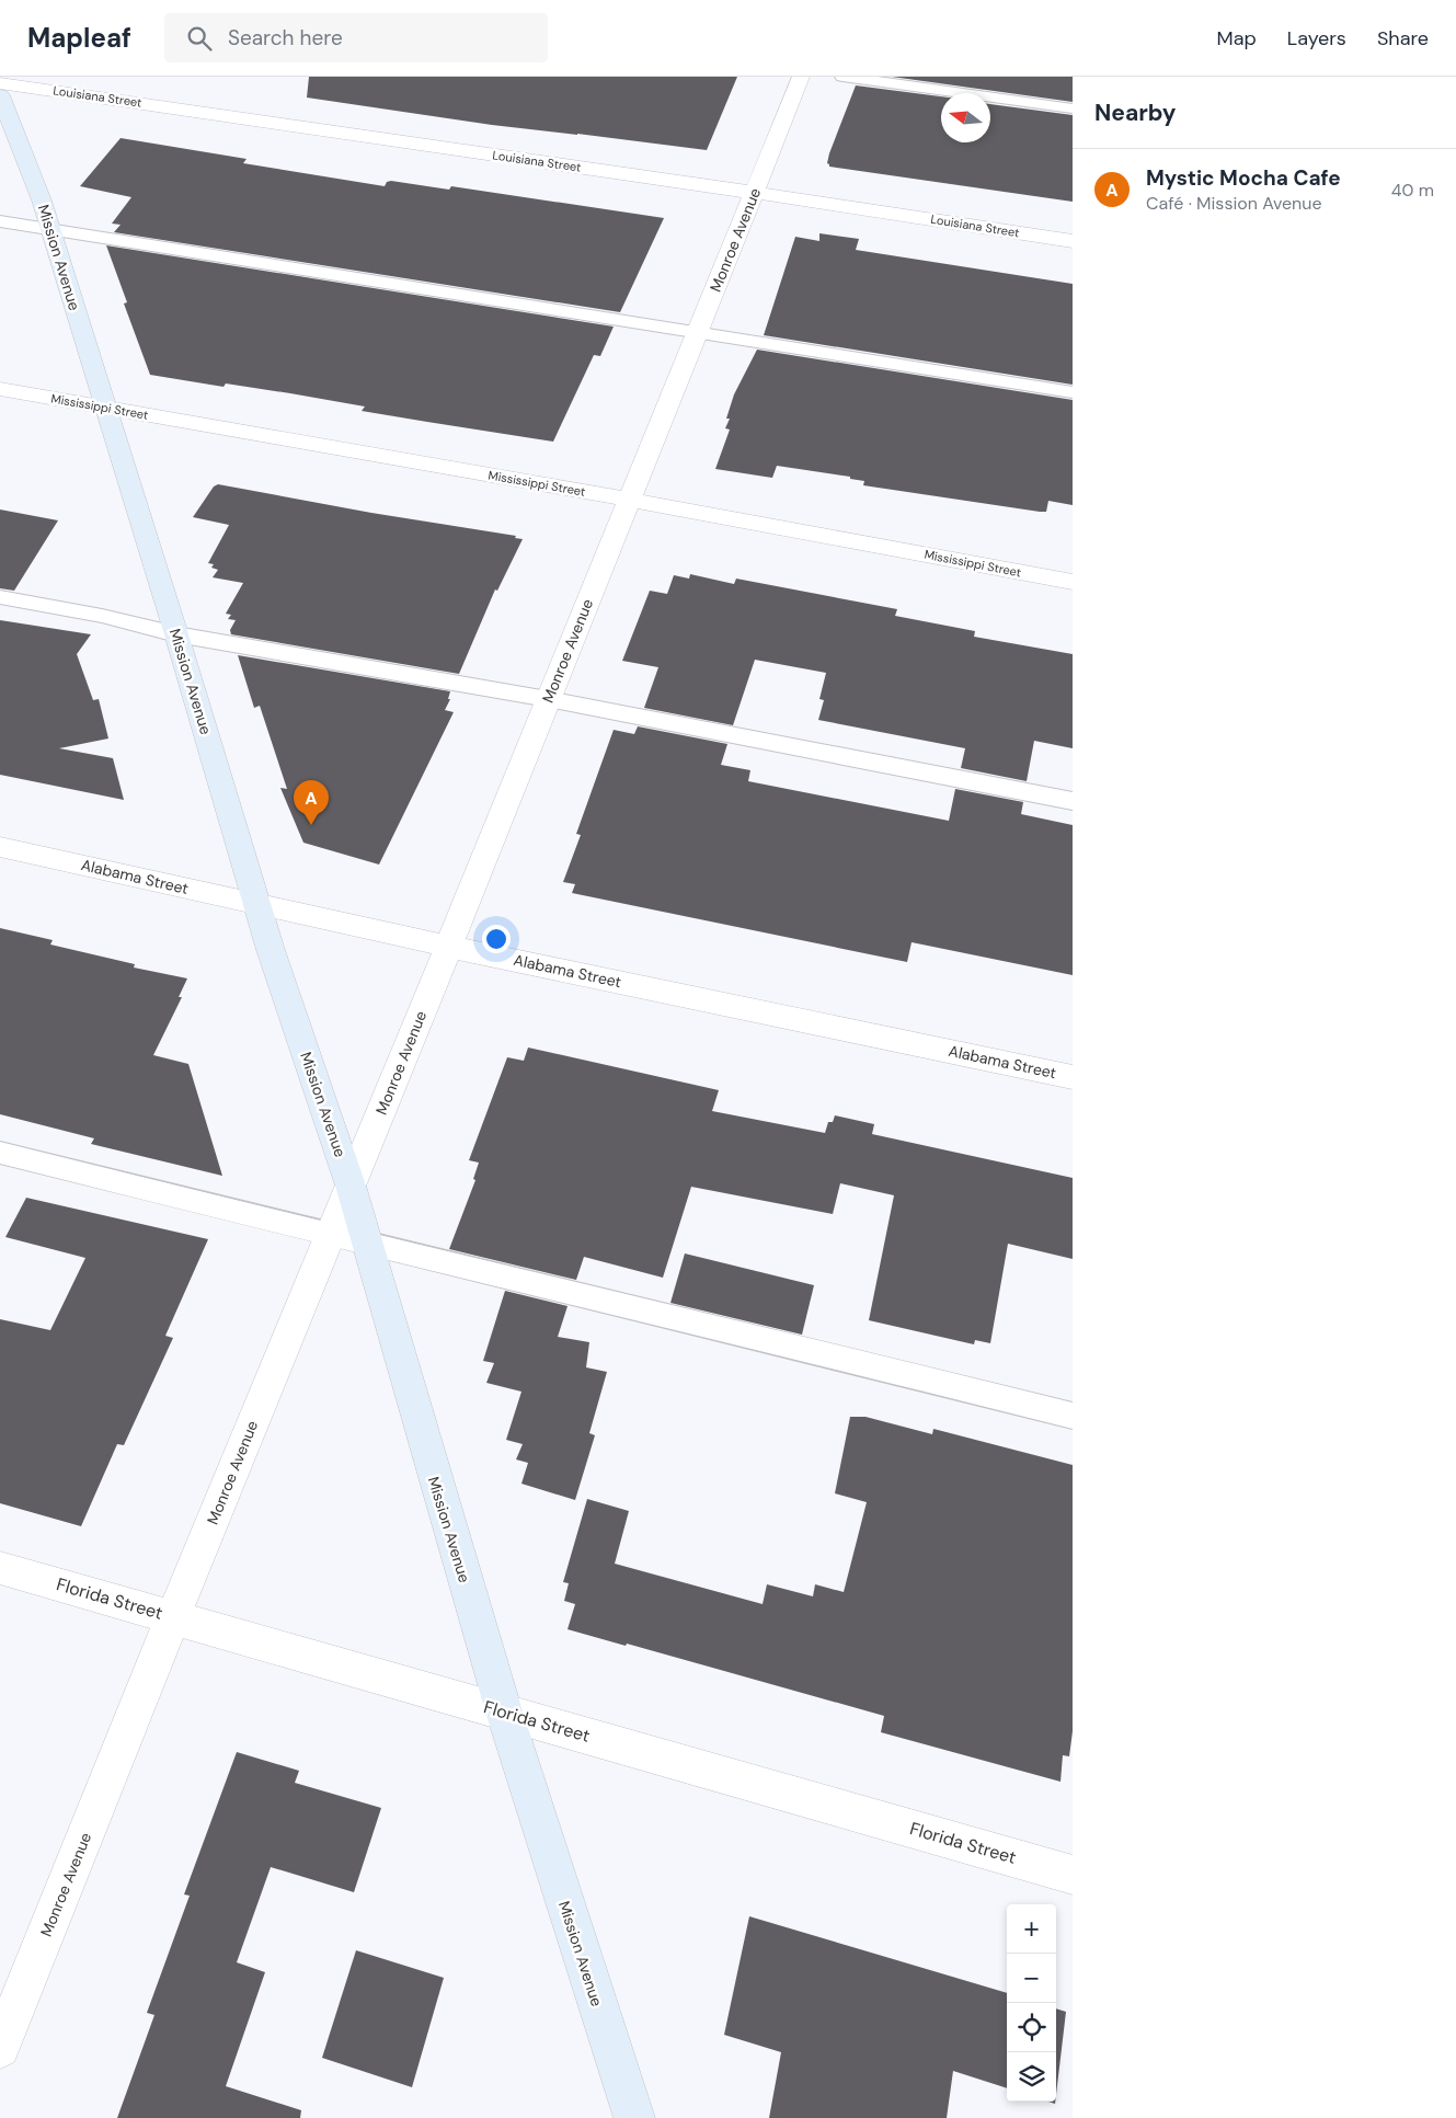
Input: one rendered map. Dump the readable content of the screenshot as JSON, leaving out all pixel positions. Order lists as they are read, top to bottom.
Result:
{
  "streets": {
    "main road": ["Mission Avenue"],
    "street": [
      "Louisiana Street",
      "Monroe Avenue",
      "Mississippi Street",
      "Alabama Street",
      "Florida Street"
    ]
  },
  "crossings": [
    ["Louisiana Street", "Monroe Avenue"],
    ["Monroe Avenue", "Mission Avenue"],
    ["Monroe Avenue", "Mississippi Street"],
    ["Monroe Avenue", "Alabama Street"],
    ["Monroe Avenue", "Florida Street"],
    ["Mission Avenue", "Mississippi Street"],
    ["Mission Avenue", "Alabama Street"],
    ["Mission Avenue", "Florida Street"]
  ],
  "north": "left",
  "page": {
    "header": "Mapleaf",
    "search": "Search here",
    "nav": ["Map", "Layers", "Share"],
    "heading": "Nearby",
    "list": [
      {
        "mark": "A",
        "name": "Mystic Mocha Cafe",
        "note": "Café · Mission Avenue",
        "value": "40 m"
      }
    ],
    "pins": "A",
    "map_buttons": ["+", "−"]
  }
}
